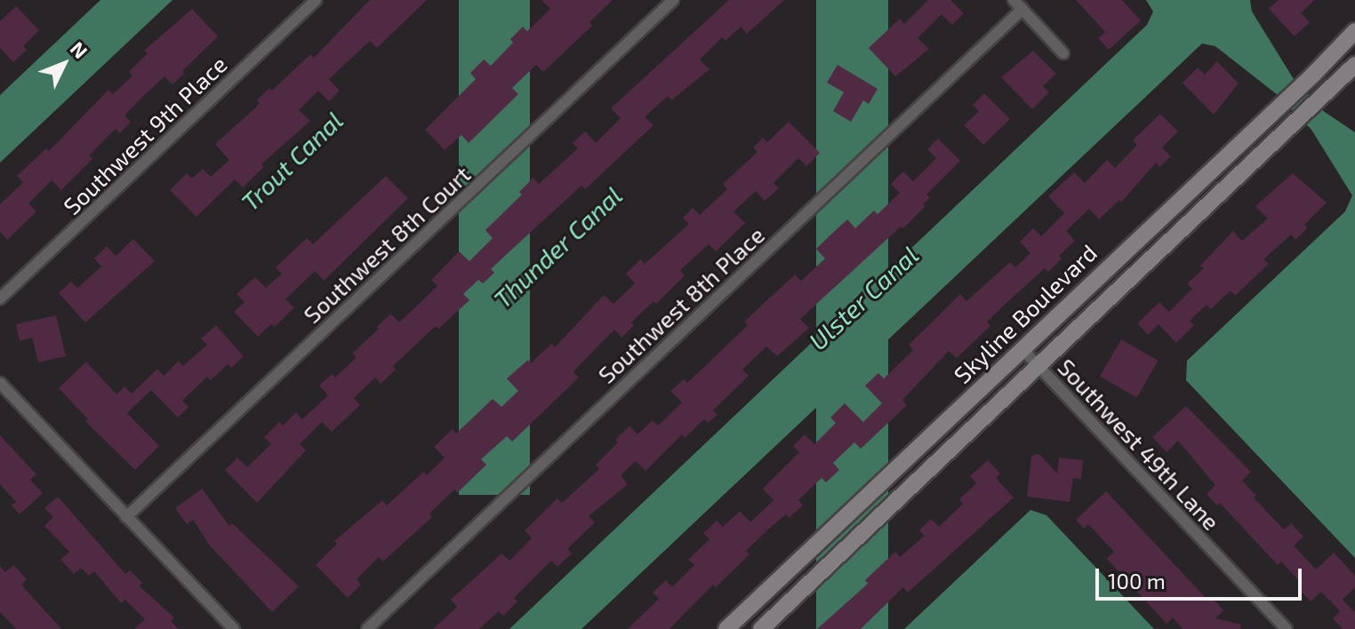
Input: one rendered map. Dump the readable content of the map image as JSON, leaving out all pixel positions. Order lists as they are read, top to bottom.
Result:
{
  "streets": {
    "street": [
      "Southwest 9th Place",
      "Southwest 8th Court",
      "Southwest 8th Place",
      "Skyline Boulevard",
      "Southwest 49th Lane"
    ]
  },
  "crossings": [
    ["Skyline Boulevard", "Southwest 49th Lane"]
  ],
  "water": ["Trout Canal", "Thunder Canal", "Ulster Canal"],
  "scale_bar": "100 m",
  "north": "top right"
}
